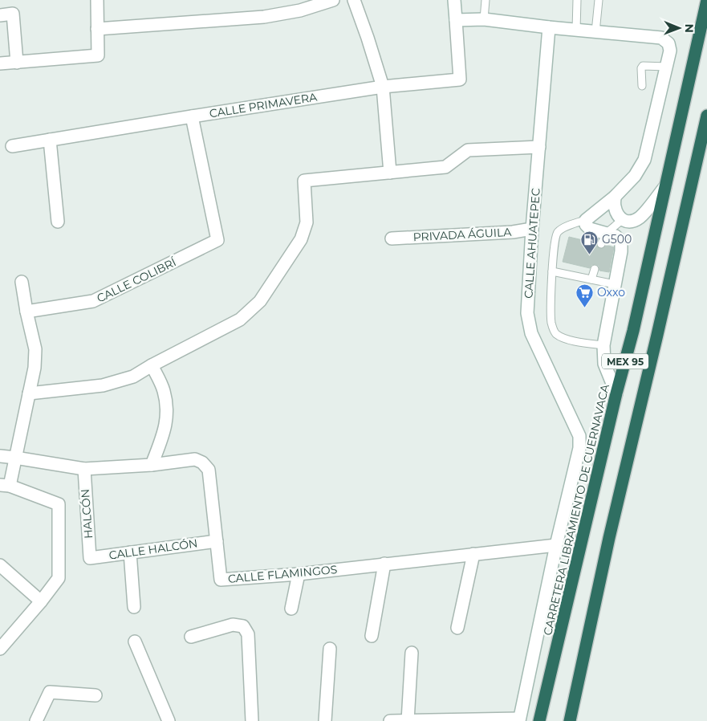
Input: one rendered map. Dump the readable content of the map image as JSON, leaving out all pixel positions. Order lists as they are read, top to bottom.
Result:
{
  "streets": {
    "highway": ["MEX 95", "CARRETERA LIBRAMIENTO DE CUERNAVACA"],
    "street": [
      "CALLE PRIMAVERA",
      "PRIVADA ÁGUILA",
      "CALLE AHUATEPEC",
      "CALLE COLIBRÍ",
      "HALCÓN",
      "CALLE HALCÓN",
      "CALLE FLAMINGOS"
    ]
  },
  "crossings": [
    ["CALLE PRIMAVERA", "CALLE COLIBRÍ"],
    ["PRIVADA ÁGUILA", "CALLE AHUATEPEC"],
    ["CALLE AHUATEPEC", "CALLE FLAMINGOS"],
    ["HALCÓN", "CALLE HALCÓN"],
    ["HALCÓN", "CALLE FLAMINGOS"],
    ["CALLE HALCÓN", "CALLE FLAMINGOS"]
  ],
  "places": {
    "fuel station": ["G500"],
    "supermarket": ["Oxxo"]
  },
  "north": "right"
}
